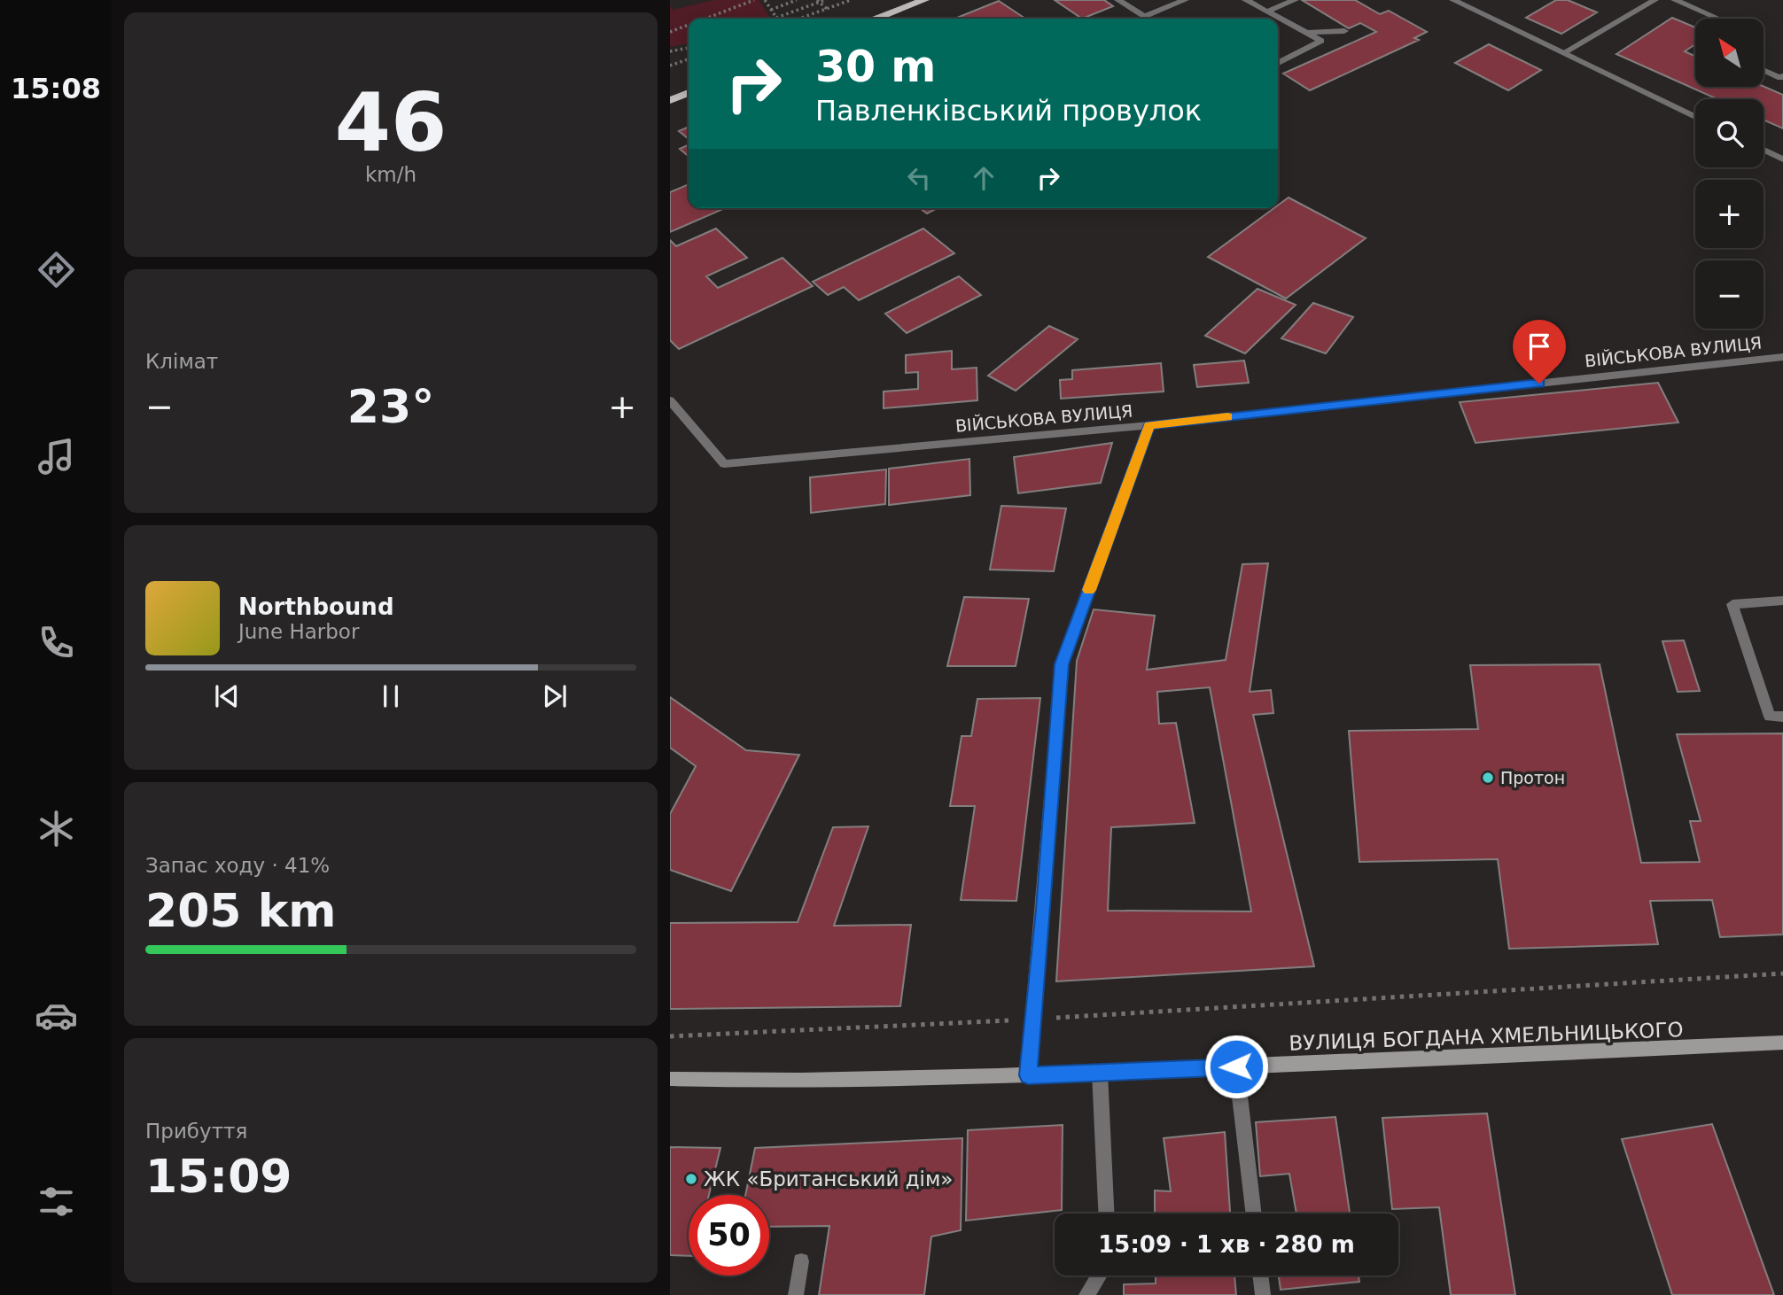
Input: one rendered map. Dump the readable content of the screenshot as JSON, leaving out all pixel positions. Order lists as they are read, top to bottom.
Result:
{
  "streets": {
    "main road": ["ВУЛИЦЯ БОГДАНА ХМЕЛЬНИЦЬКОГО"],
    "street": ["ВІЙСЬКОВА ВУЛИЦЯ"]
  },
  "places": ["Протон", "ЖК «Британський дім»"],
  "north": "top left",
  "page": {
    "tabs": "15:08",
    "tile": [
      ["46", "km/h"],
      "Клімат",
      ["Запас ходу · 41%", "205 km"],
      ["Прибуття", "15:09"]
    ],
    "map_buttons": ["+", "−"],
    "turn": ["30 m", "Павленківський провулок"],
    "heat": ["−", "23°", "+"],
    "song": ["Northbound", "June Harbor"],
    "limit": "50",
    "trip": "15:09 · 1 хв · 280 m"
  }
}
